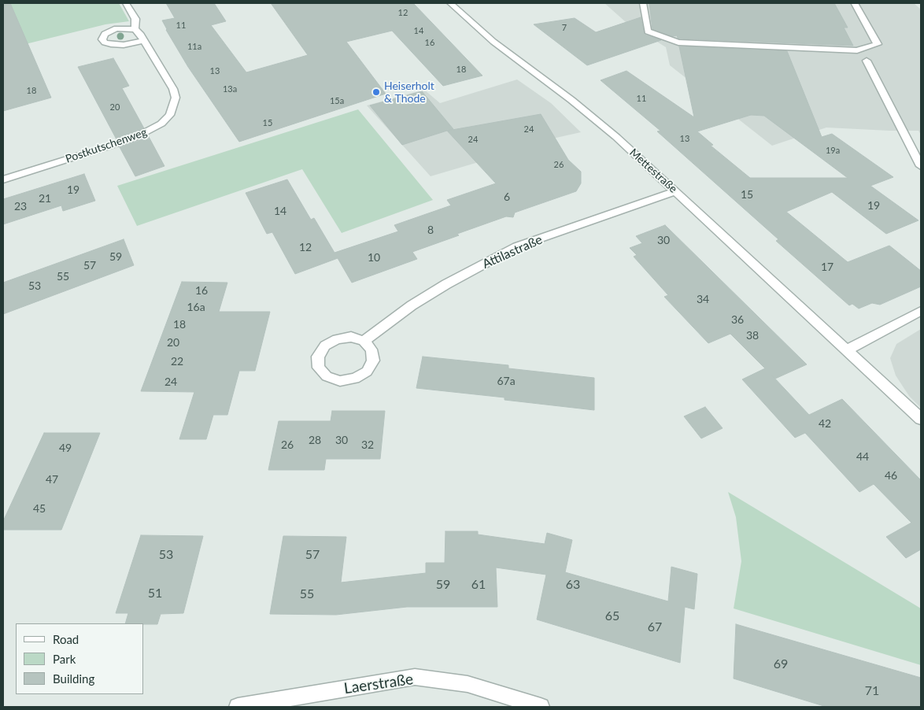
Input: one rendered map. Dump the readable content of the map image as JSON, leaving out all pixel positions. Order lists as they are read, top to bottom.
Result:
{
  "streets": {
    "street": [
      "Postkutschenweg",
      "Mettestraße",
      "Attilastraße",
      "Laerstraße"
    ]
  },
  "crossings": [
    ["Mettestraße", "Attilastraße"]
  ],
  "places": ["Heiserholt & Thode"],
  "house_numbers": [
    "12",
    "11",
    "7",
    "14",
    "16",
    "11a",
    "18",
    "13",
    "13a",
    "18",
    "11",
    "15a",
    "20",
    "15",
    "24",
    "13",
    "24",
    "19a",
    "26",
    "19",
    "15",
    "6",
    "21",
    "19",
    "23",
    "14",
    "8",
    "30",
    "12",
    "59",
    "10",
    "57",
    "17",
    "55",
    "53",
    "16",
    "34",
    "16a",
    "36",
    "18",
    "38",
    "20",
    "22",
    "67a",
    "24",
    "42",
    "28",
    "30",
    "26",
    "32",
    "49",
    "44",
    "46",
    "47",
    "45",
    "53",
    "57",
    "59",
    "61",
    "63",
    "51",
    "55",
    "65",
    "67",
    "69",
    "71"
  ],
  "legend": ["Road", "Park", "Building"]
}
